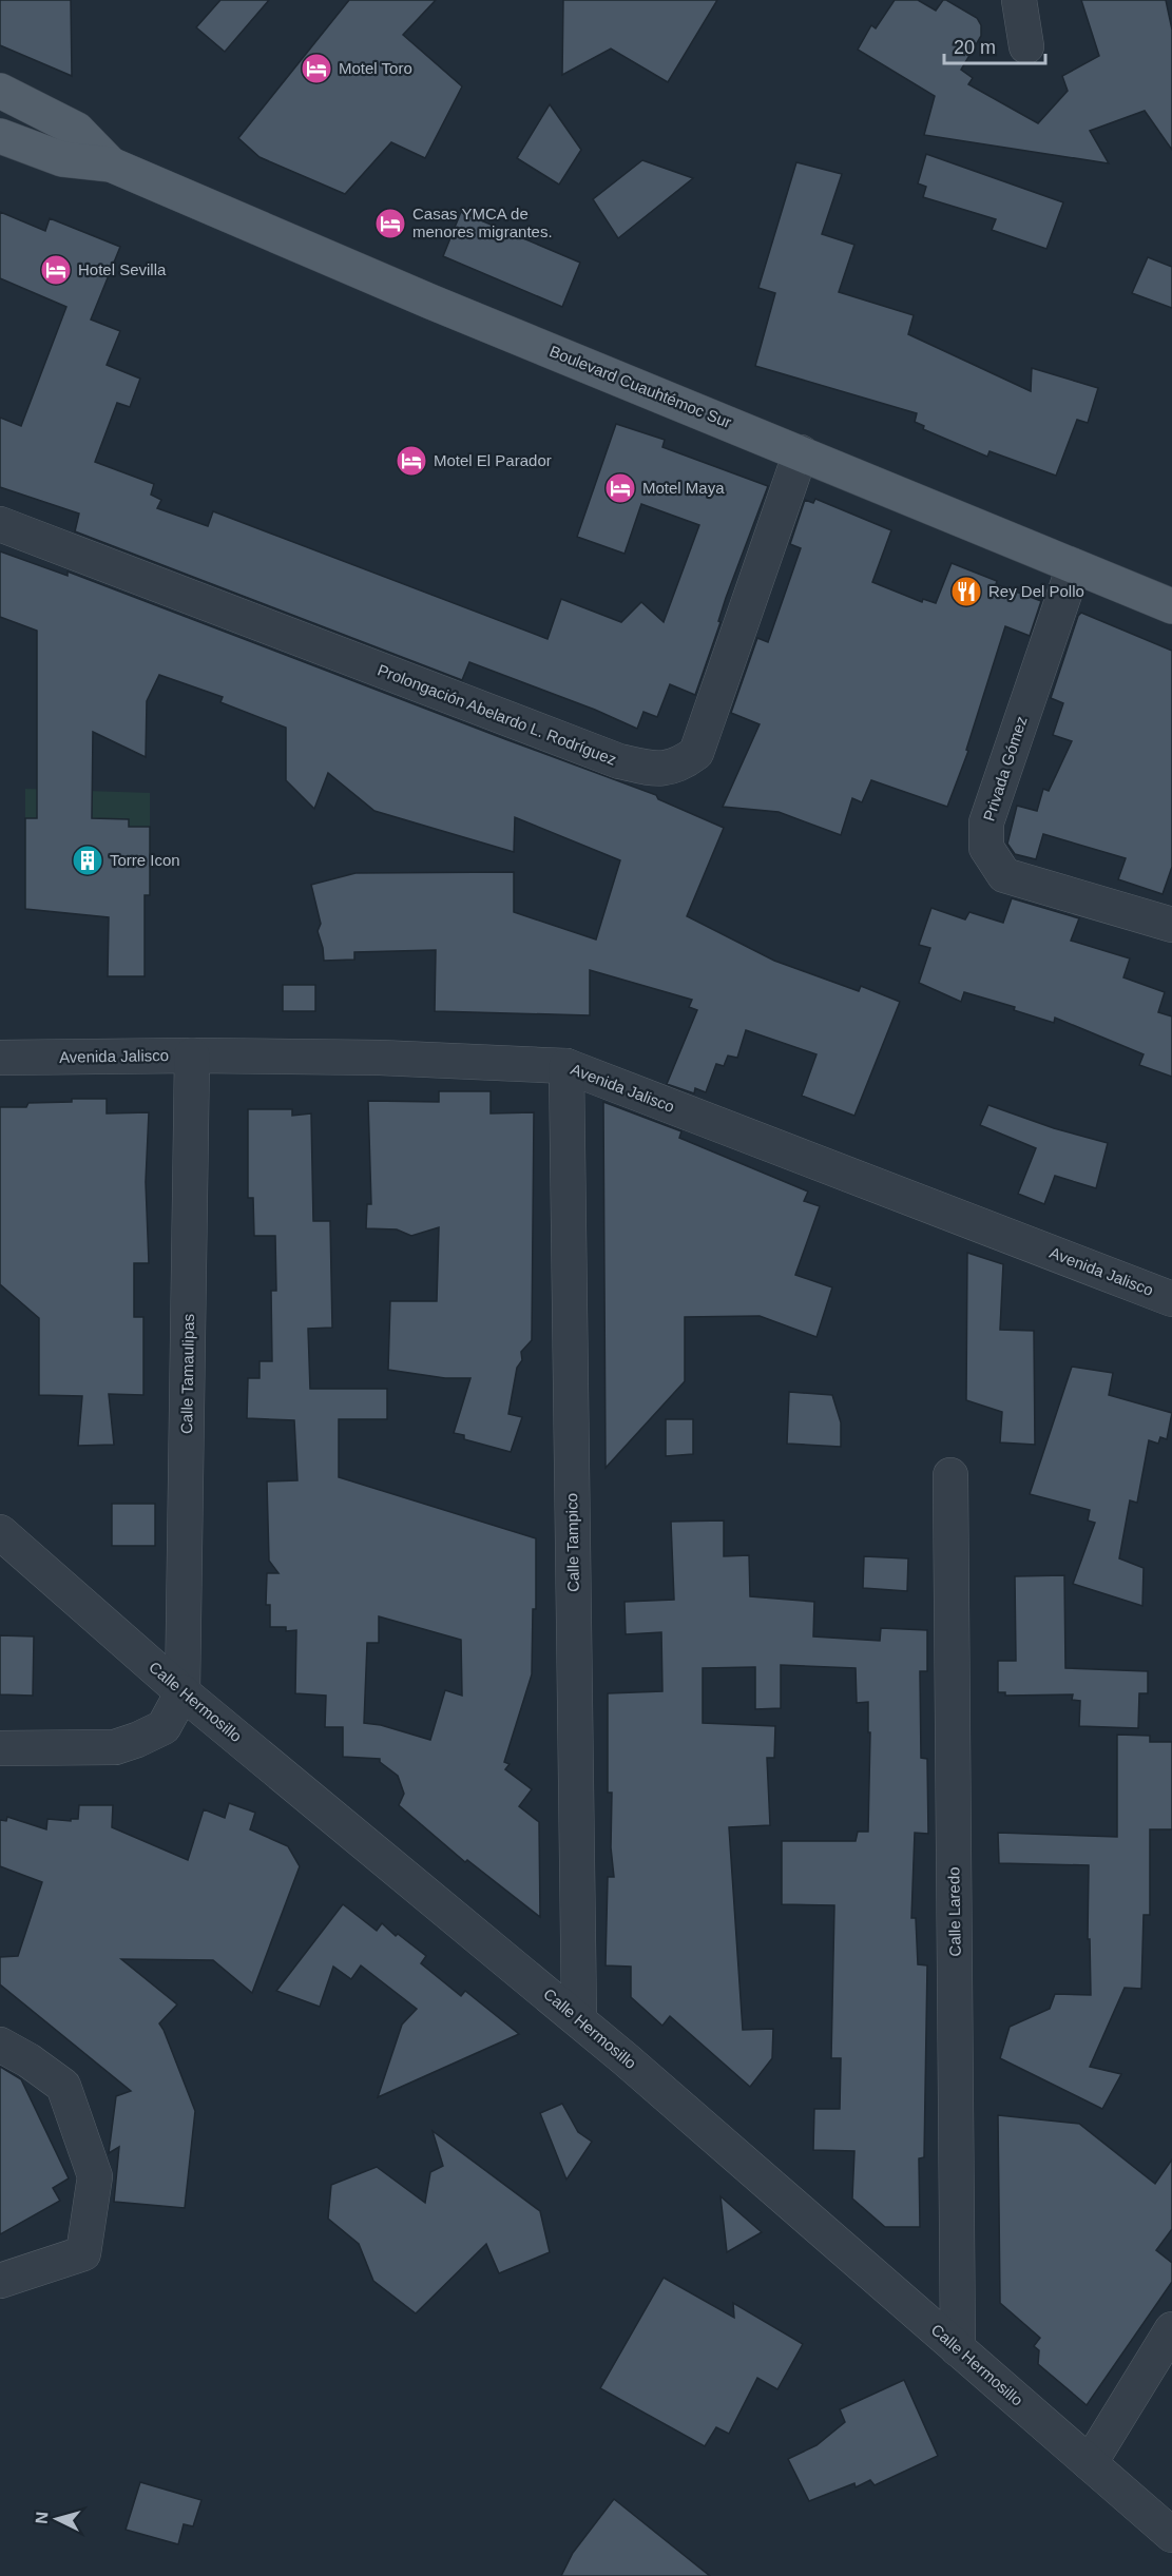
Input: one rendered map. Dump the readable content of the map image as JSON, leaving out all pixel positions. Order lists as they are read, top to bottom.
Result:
{
  "streets": {
    "main road": ["Boulevard Cuauhtémoc Sur"],
    "street": [
      "Prolongación Abelardo L. Rodríguez",
      "Privada Gómez",
      "Avenida Jalisco",
      "Calle Tamaulipas",
      "Calle Tampico",
      "Calle Hermosillo",
      "Calle Laredo"
    ]
  },
  "crossings": [
    ["Boulevard Cuauhtémoc Sur", "Prolongación Abelardo L. Rodríguez"],
    ["Boulevard Cuauhtémoc Sur", "Privada Gómez"],
    ["Avenida Jalisco", "Calle Tamaulipas"],
    ["Avenida Jalisco", "Calle Tampico"],
    ["Calle Tamaulipas", "Calle Hermosillo"],
    ["Calle Tampico", "Calle Hermosillo"],
    ["Calle Hermosillo", "Calle Laredo"]
  ],
  "places": {
    "hotel": [
      "Motel Toro",
      "Casas YMCA de menores migrantes.",
      "Hotel Sevilla",
      "Motel El Parador",
      "Motel Maya"
    ],
    "restaurant": ["Rey Del Pollo"],
    "building": ["Torre Icon"]
  },
  "scale_bar": "20 m",
  "north": "left"
}
